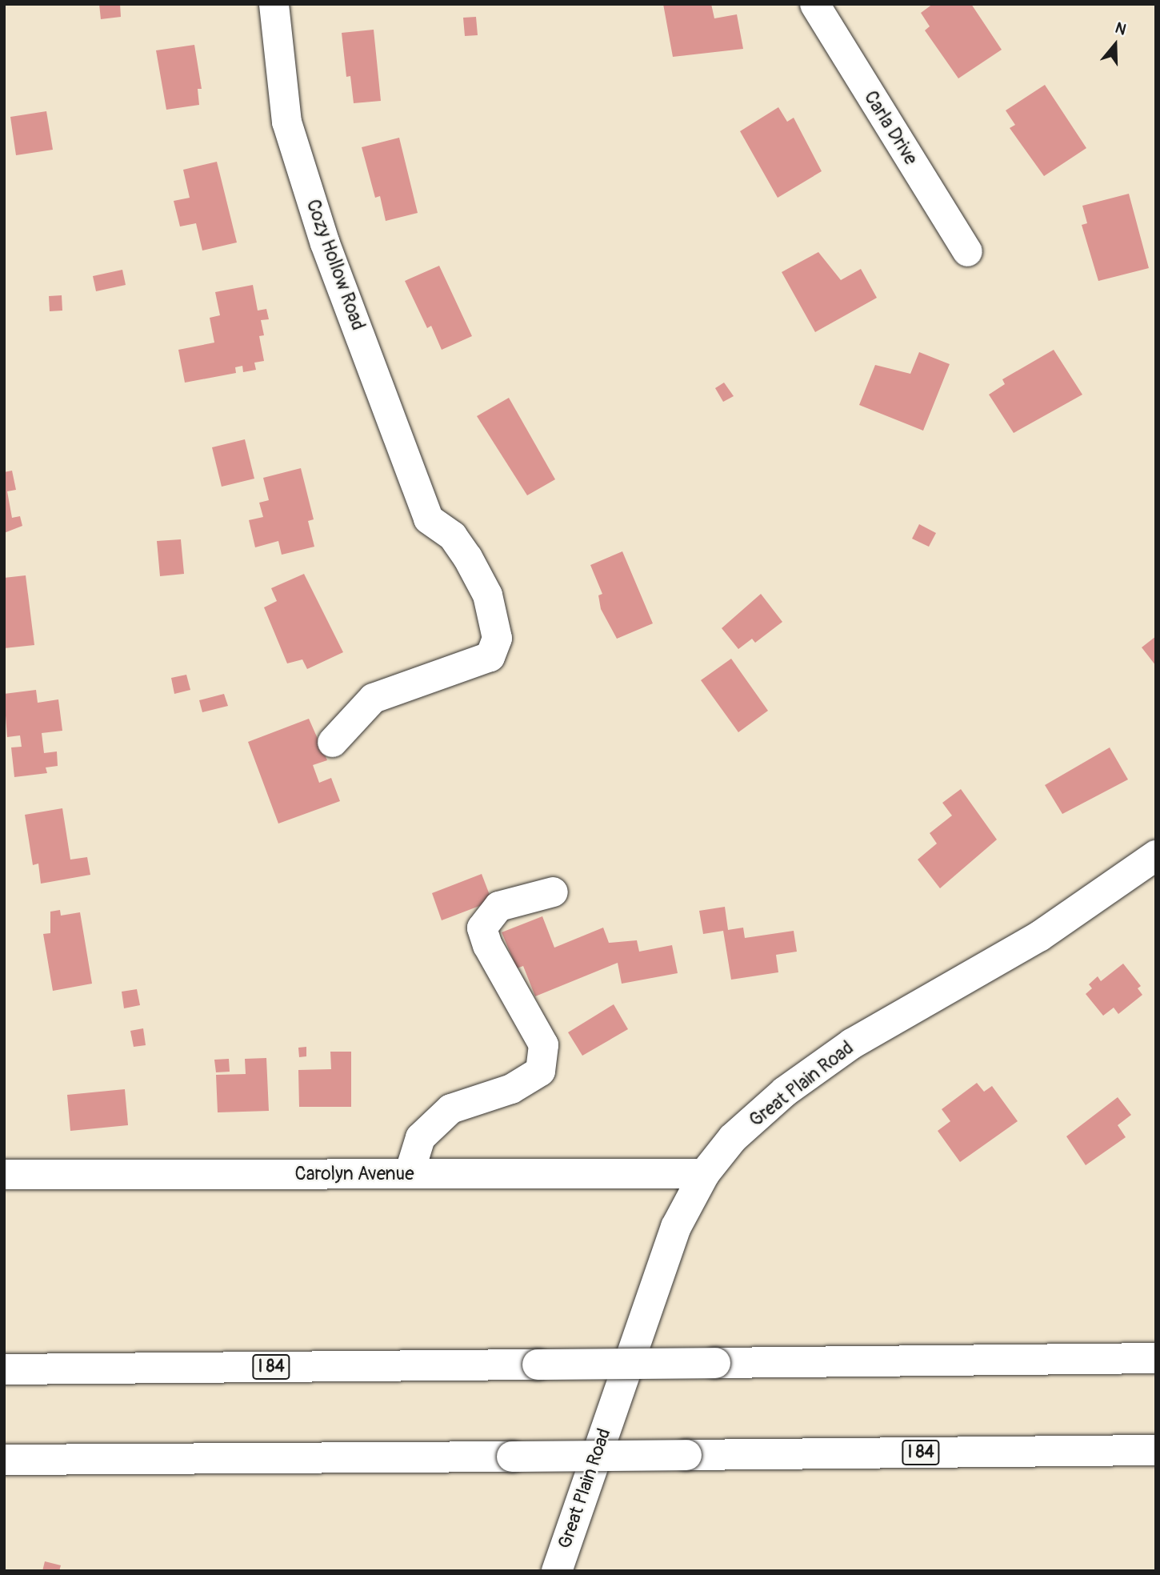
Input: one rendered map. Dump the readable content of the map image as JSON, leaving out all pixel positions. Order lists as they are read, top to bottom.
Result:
{
  "streets": {
    "main road": ["Great Plain Road", "I 84"],
    "street": ["Carla Drive", "Cozy Hollow Road", "Carolyn Avenue"]
  },
  "crossings": [
    ["Great Plain Road", "Carolyn Avenue"]
  ],
  "north": "top"
}
